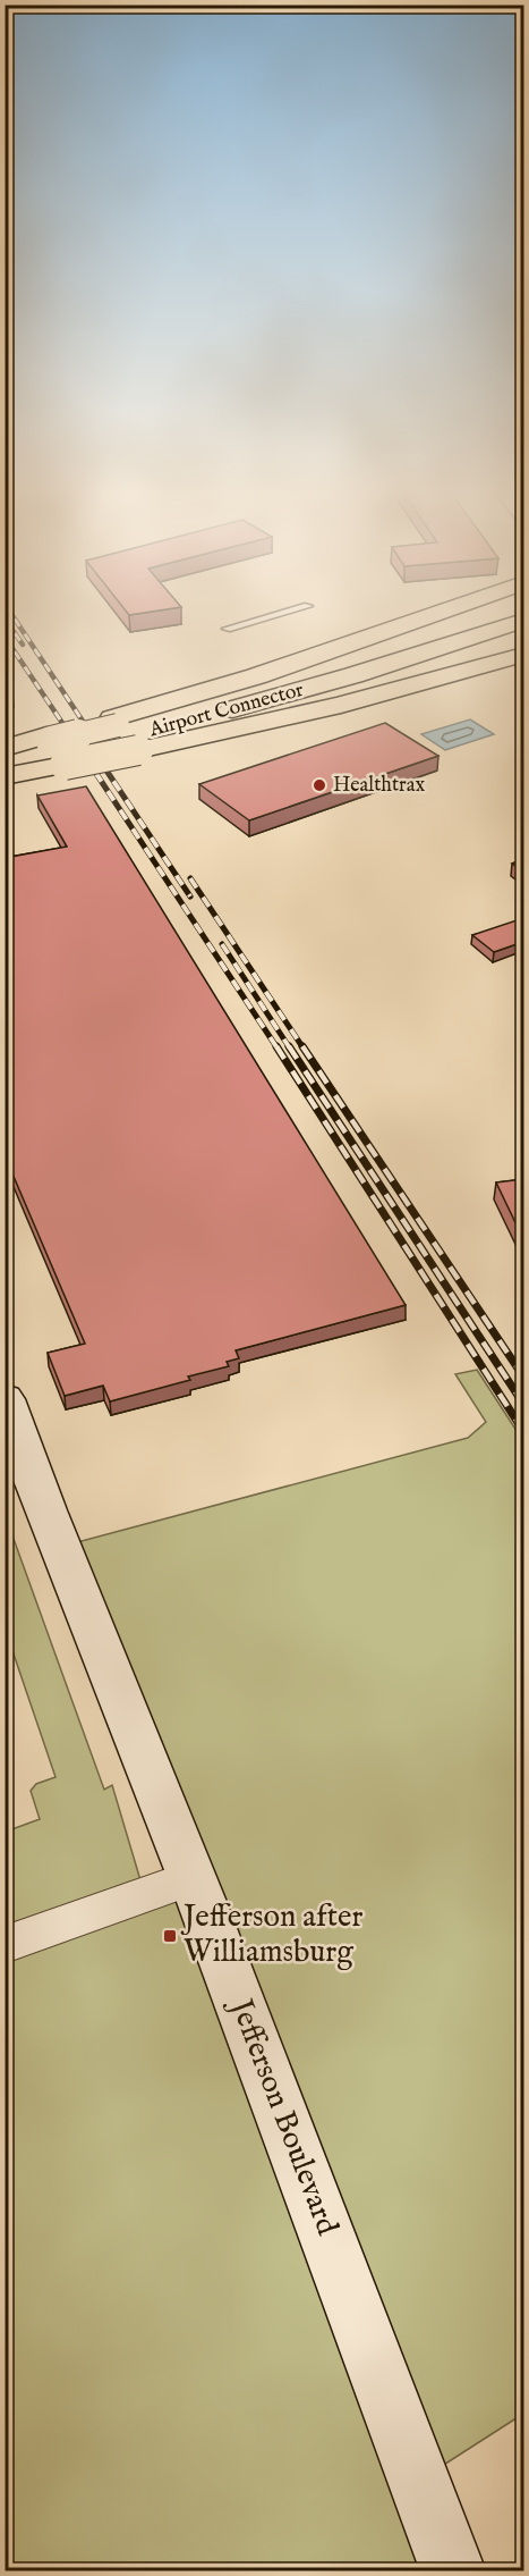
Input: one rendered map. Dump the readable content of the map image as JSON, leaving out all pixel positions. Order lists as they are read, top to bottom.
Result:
{
  "streets": {
    "main road": ["Airport Connector", "Jefferson Boulevard"]
  },
  "places": {
    "other": ["Healthtrax"],
    "transit": ["Jefferson after Williamsburg"]
  }
}
